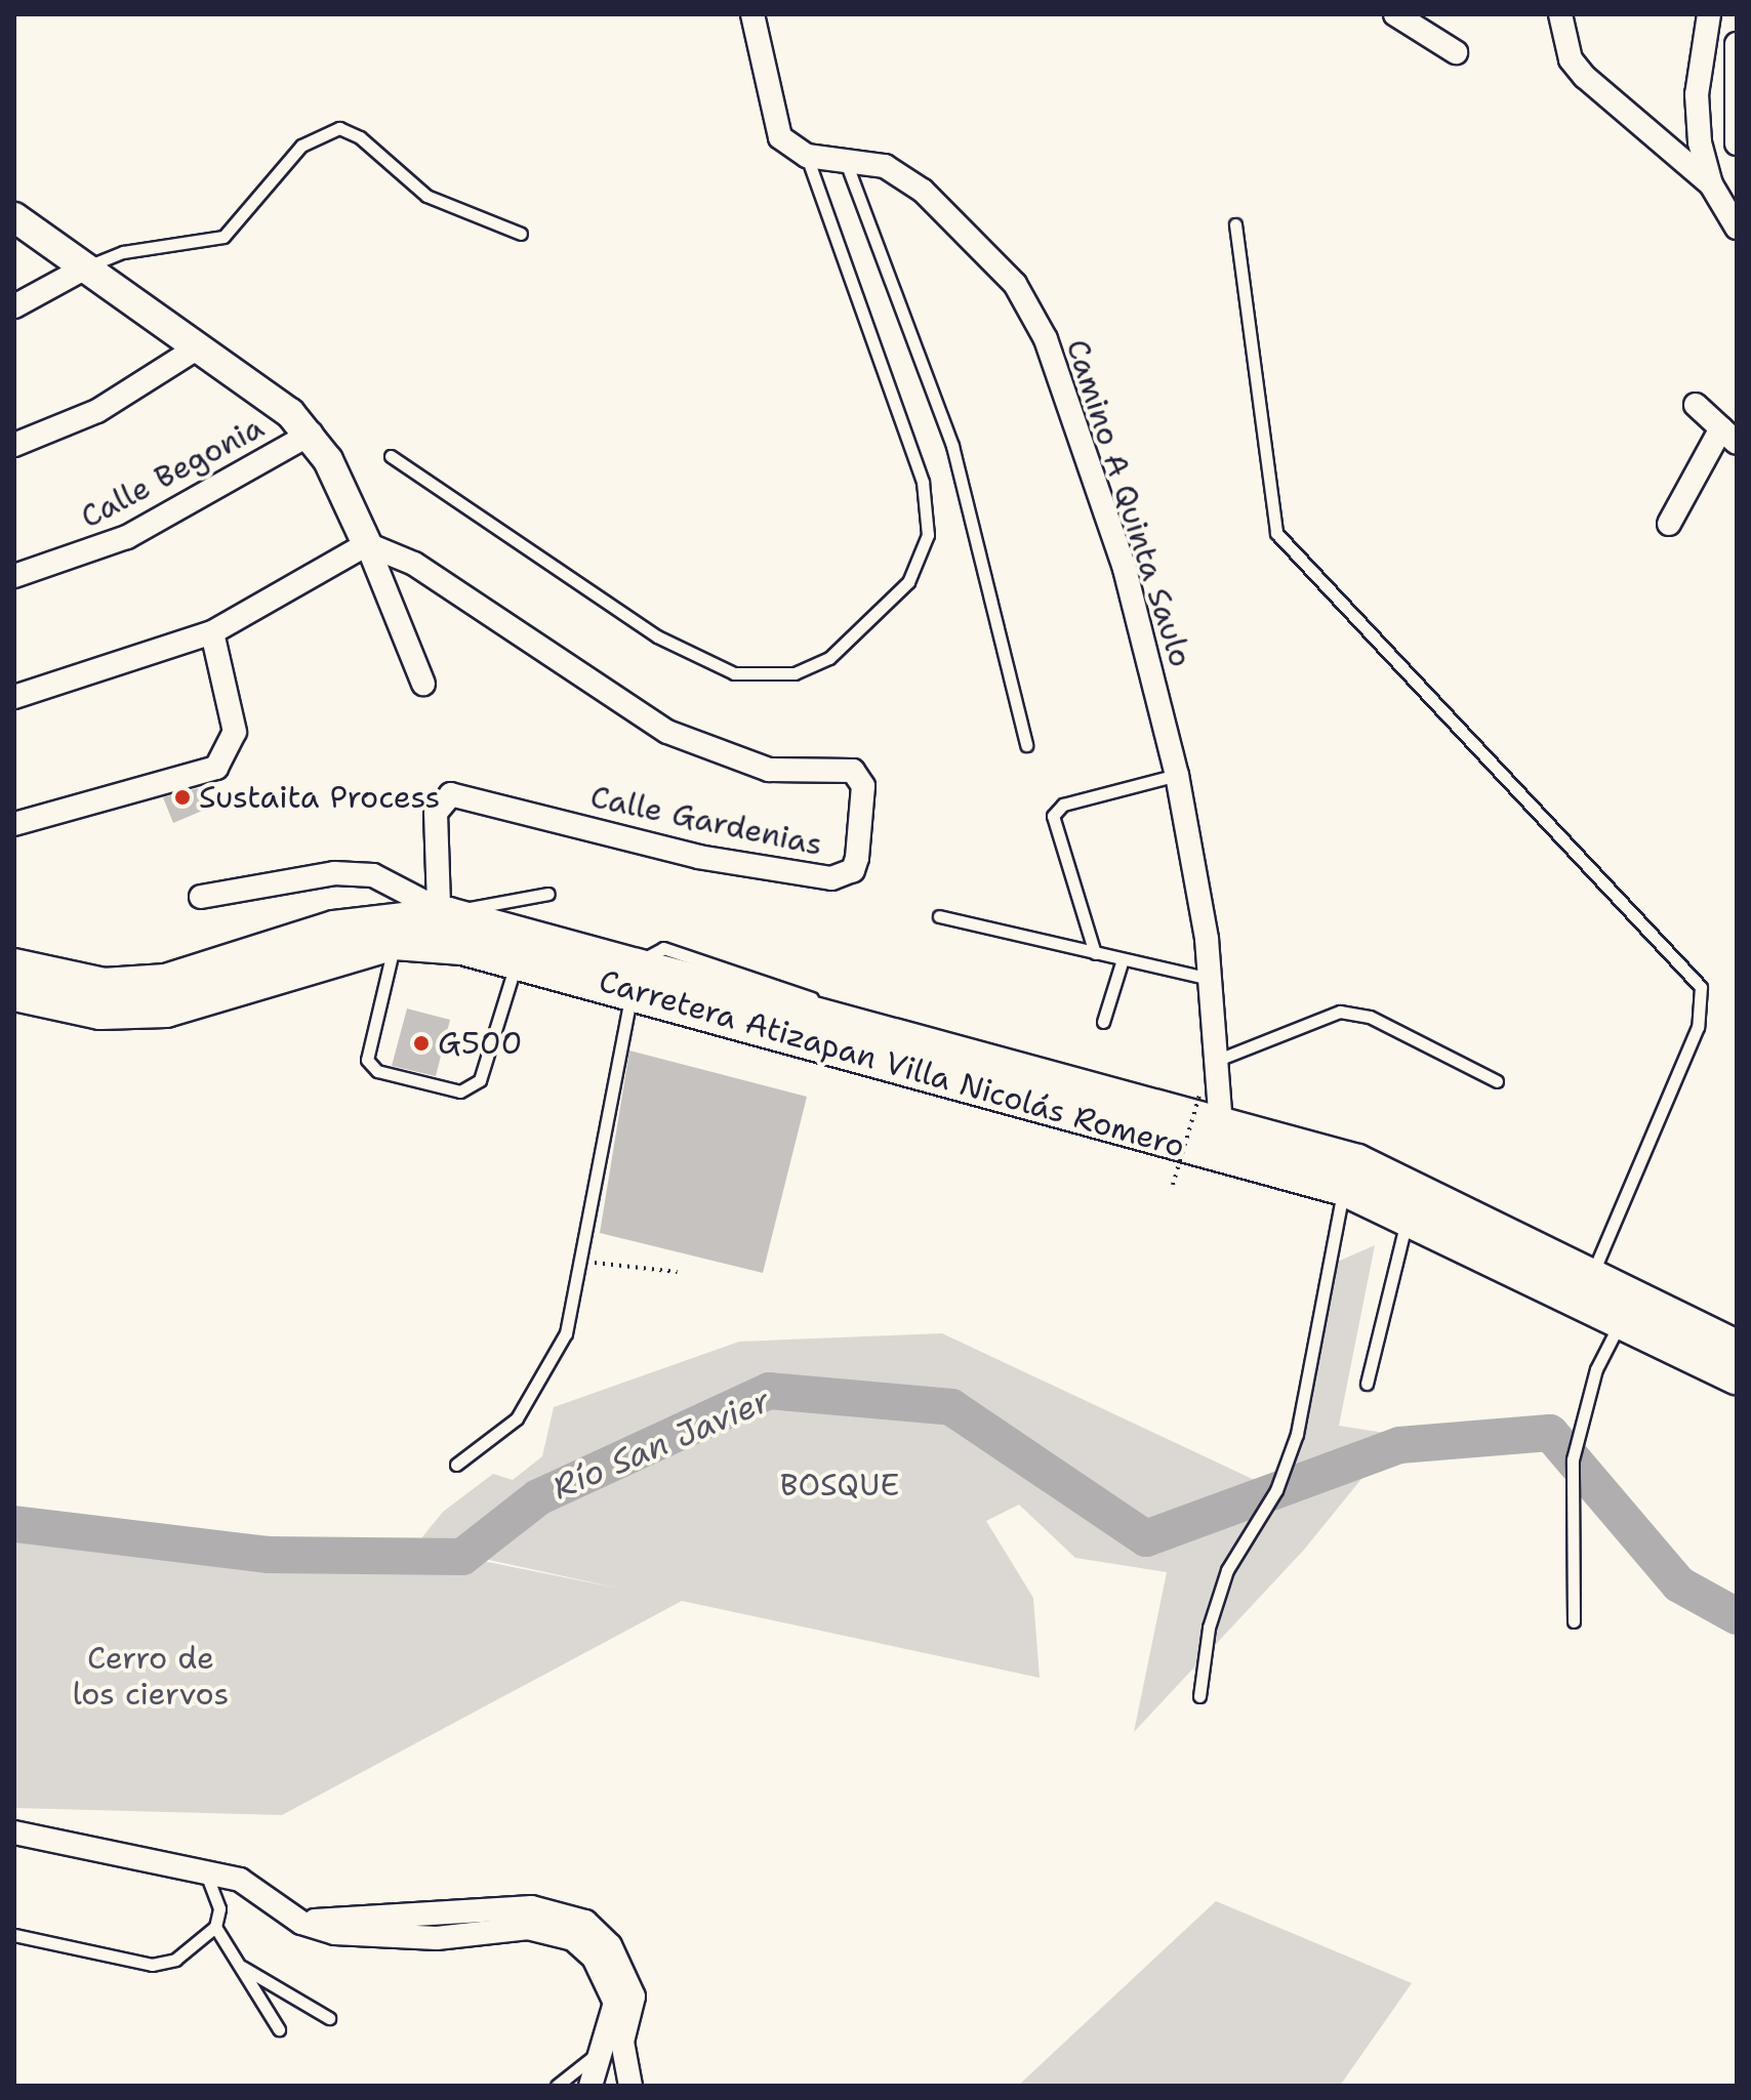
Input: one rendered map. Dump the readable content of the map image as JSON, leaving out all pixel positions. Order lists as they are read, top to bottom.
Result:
{
  "streets": {
    "main road": ["Carretera Atizapan Villa Nicolás Romero"],
    "street": ["Calle Begonia", "Camino A Quinta Saulo", "Calle Gardenias"]
  },
  "crossings": [
    ["Camino A Quinta Saulo", "Carretera Atizapan Villa Nicolás Romero"],
    ["Calle Gardenias", "Carretera Atizapan Villa Nicolás Romero"]
  ],
  "water": ["Río San Javier"],
  "parks": ["BOSQUE", "Cerro de los ciervos"],
  "places": ["Sustaita Process", "G500"]
}
